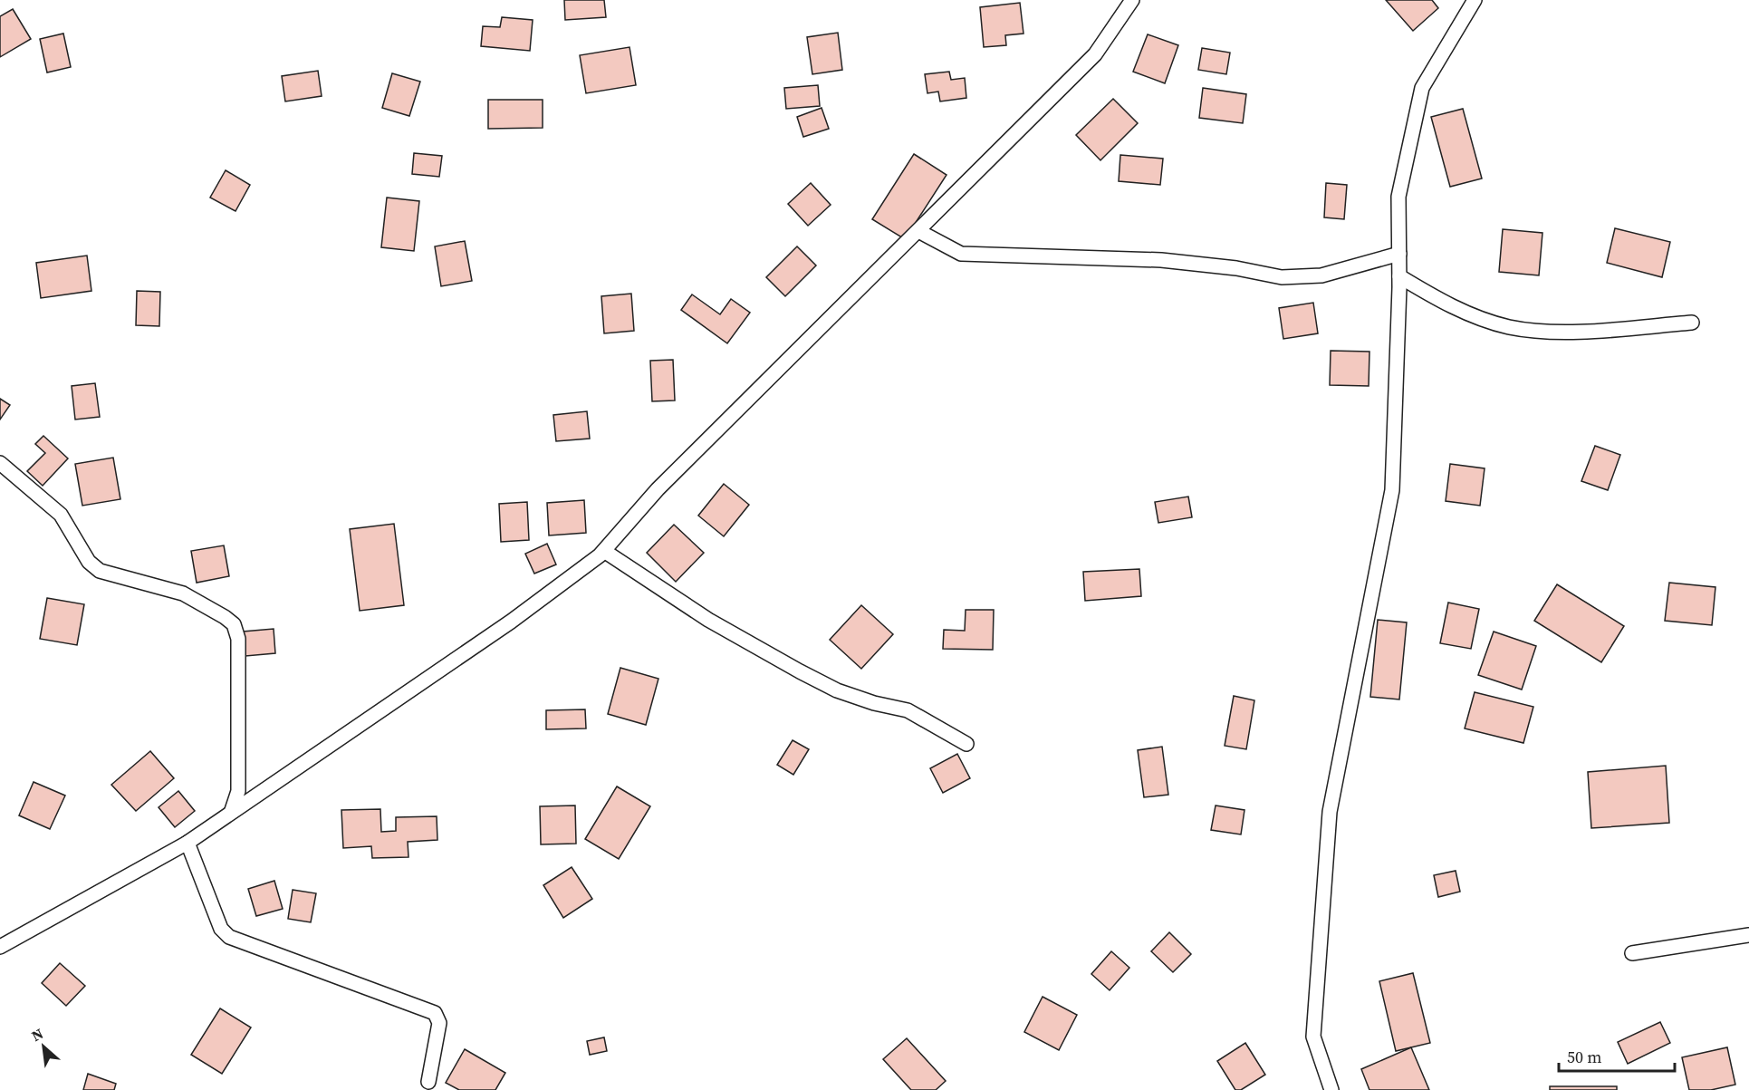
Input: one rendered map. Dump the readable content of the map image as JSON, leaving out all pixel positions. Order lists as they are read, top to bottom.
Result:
{
  "scale_bar": "50 m",
  "north": "top left"
}
